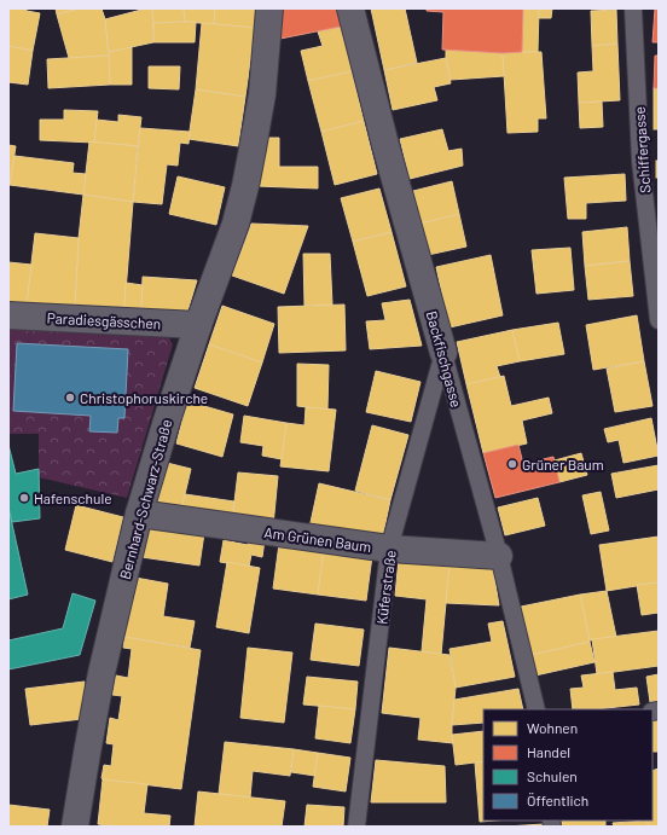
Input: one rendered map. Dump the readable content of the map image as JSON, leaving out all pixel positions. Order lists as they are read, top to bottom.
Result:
{
  "streets": {
    "street": [
      "Paradiesgässchen",
      "Backfischgasse",
      "Bernhard-Schwarz-Straße",
      "Am Grünen Baum"
    ],
    "lane": ["Schiffergasse", "Küferstraße"]
  },
  "crossings": [
    ["Paradiesgässchen", "Bernhard-Schwarz-Straße"],
    ["Backfischgasse", "Am Grünen Baum"],
    ["Backfischgasse", "Küferstraße"],
    ["Bernhard-Schwarz-Straße", "Am Grünen Baum"],
    ["Am Grünen Baum", "Küferstraße"]
  ],
  "places": ["Christophoruskirche", "Grüner Baum", "Hafenschule"],
  "legend": [
    "Wohnen",
    "Handel",
    "Schulen",
    "Öffentlich"
  ]
}
